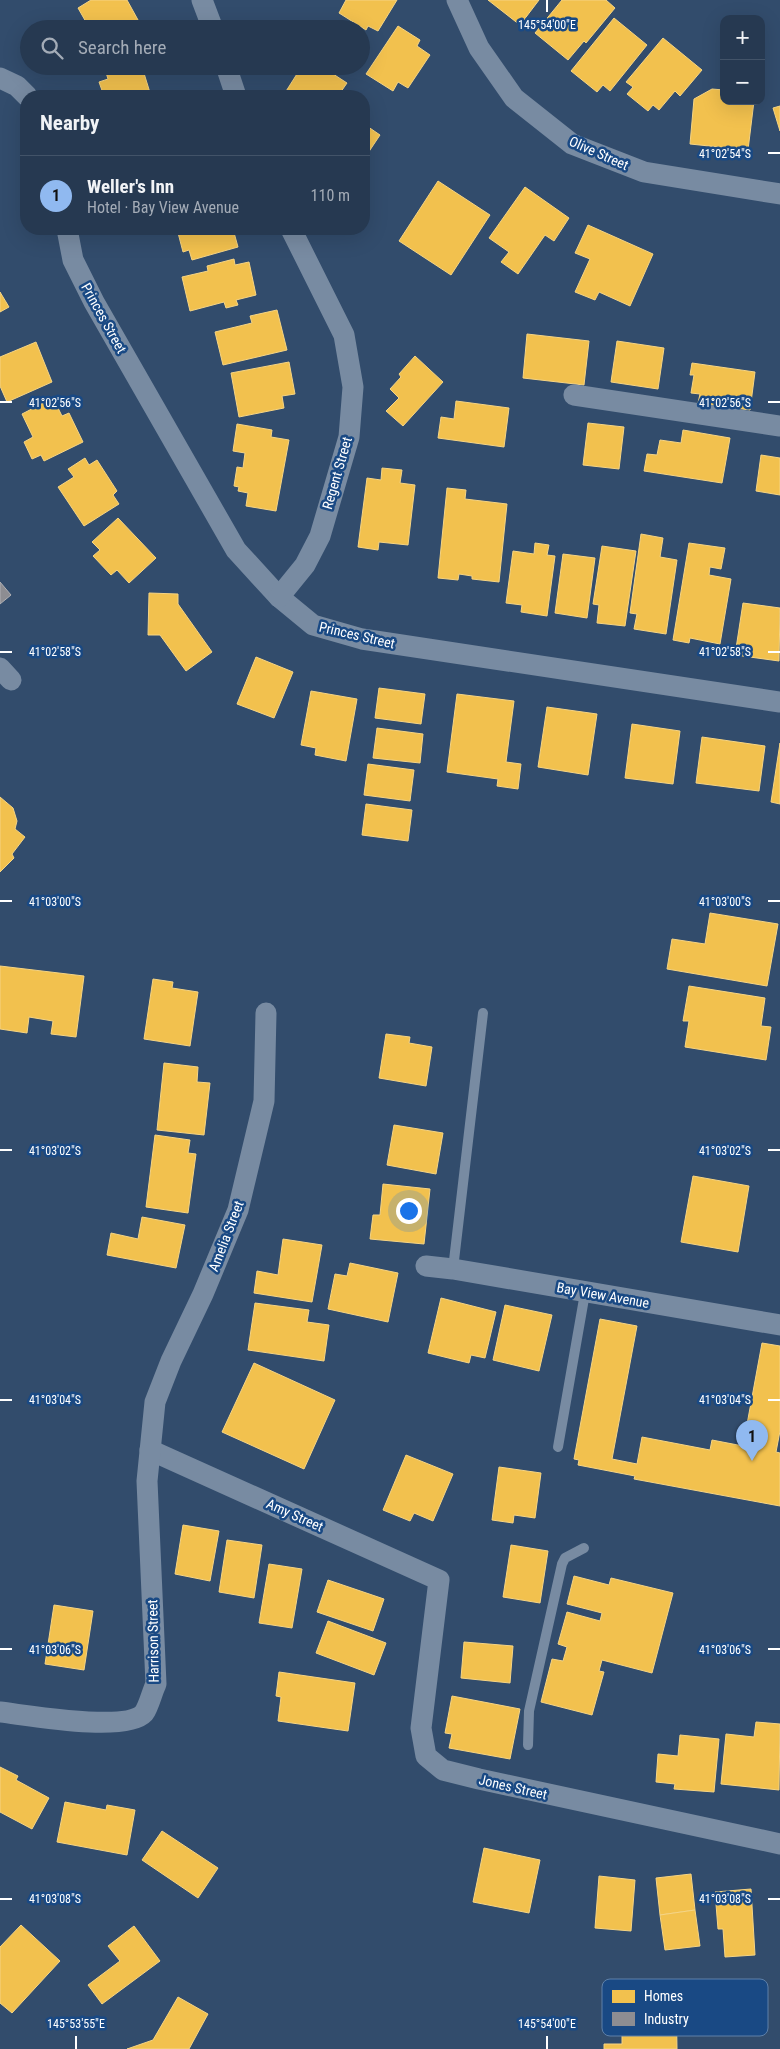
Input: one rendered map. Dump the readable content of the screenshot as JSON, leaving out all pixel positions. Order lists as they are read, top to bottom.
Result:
{
  "streets": {
    "street": [
      "Olive Street",
      "Princes Street",
      "Regent Street",
      "Amelia Street",
      "Bay View Avenue",
      "Amy Street",
      "Harrison Street",
      "Jones Street"
    ]
  },
  "crossings": [
    ["Princes Street", "Regent Street"],
    ["Amelia Street", "Amy Street"],
    ["Amelia Street", "Harrison Street"],
    ["Amy Street", "Harrison Street"],
    ["Amy Street", "Jones Street"]
  ],
  "legend": ["Homes", "Industry"],
  "page": {
    "map_buttons": ["+", "−"],
    "search": "Search here",
    "heading": "Nearby",
    "list": [
      {
        "mark": "1",
        "name": "Weller's Inn",
        "note": "Hotel · Bay View Avenue",
        "value": "110 m"
      }
    ],
    "pins": "1"
  },
  "coordinates": [
    "145°54'00\"E",
    "41°02'54\"S",
    "41°02'56\"S",
    "41°02'58\"S",
    "41°03'00\"S",
    "41°03'02\"S",
    "41°03'04\"S",
    "41°03'06\"S",
    "41°03'08\"S",
    "145°53'55\"E"
  ]
}
